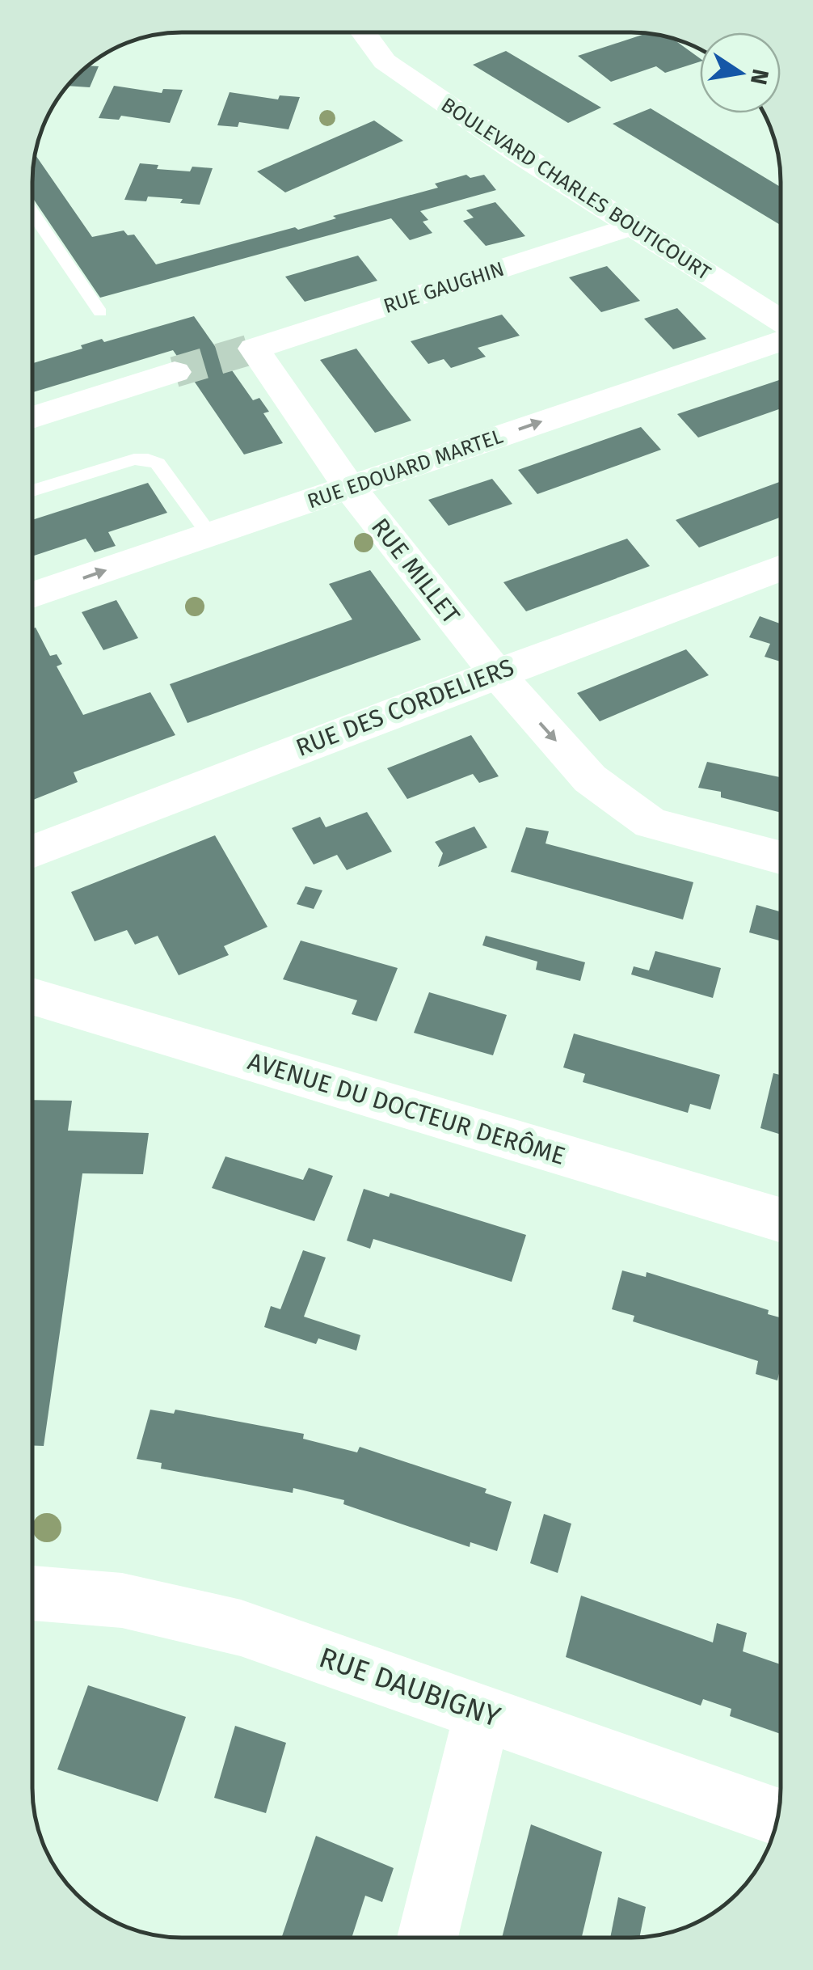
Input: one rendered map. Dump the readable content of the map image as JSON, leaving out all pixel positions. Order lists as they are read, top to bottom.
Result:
{
  "streets": {
    "street": [
      "BOULEVARD CHARLES BOUTICOURT",
      "RUE GAUGHIN",
      "RUE EDOUARD MARTEL",
      "RUE MILLET",
      "RUE DES CORDELIERS",
      "AVENUE DU DOCTEUR DERÔME",
      "RUE DAUBIGNY"
    ]
  },
  "crossings": [
    ["BOULEVARD CHARLES BOUTICOURT", "RUE GAUGHIN"],
    ["RUE GAUGHIN", "RUE MILLET"],
    ["RUE EDOUARD MARTEL", "RUE MILLET"],
    ["RUE MILLET", "RUE DES CORDELIERS"]
  ],
  "one_way": ["RUE EDOUARD MARTEL", "RUE MILLET"],
  "north": "right"
}
